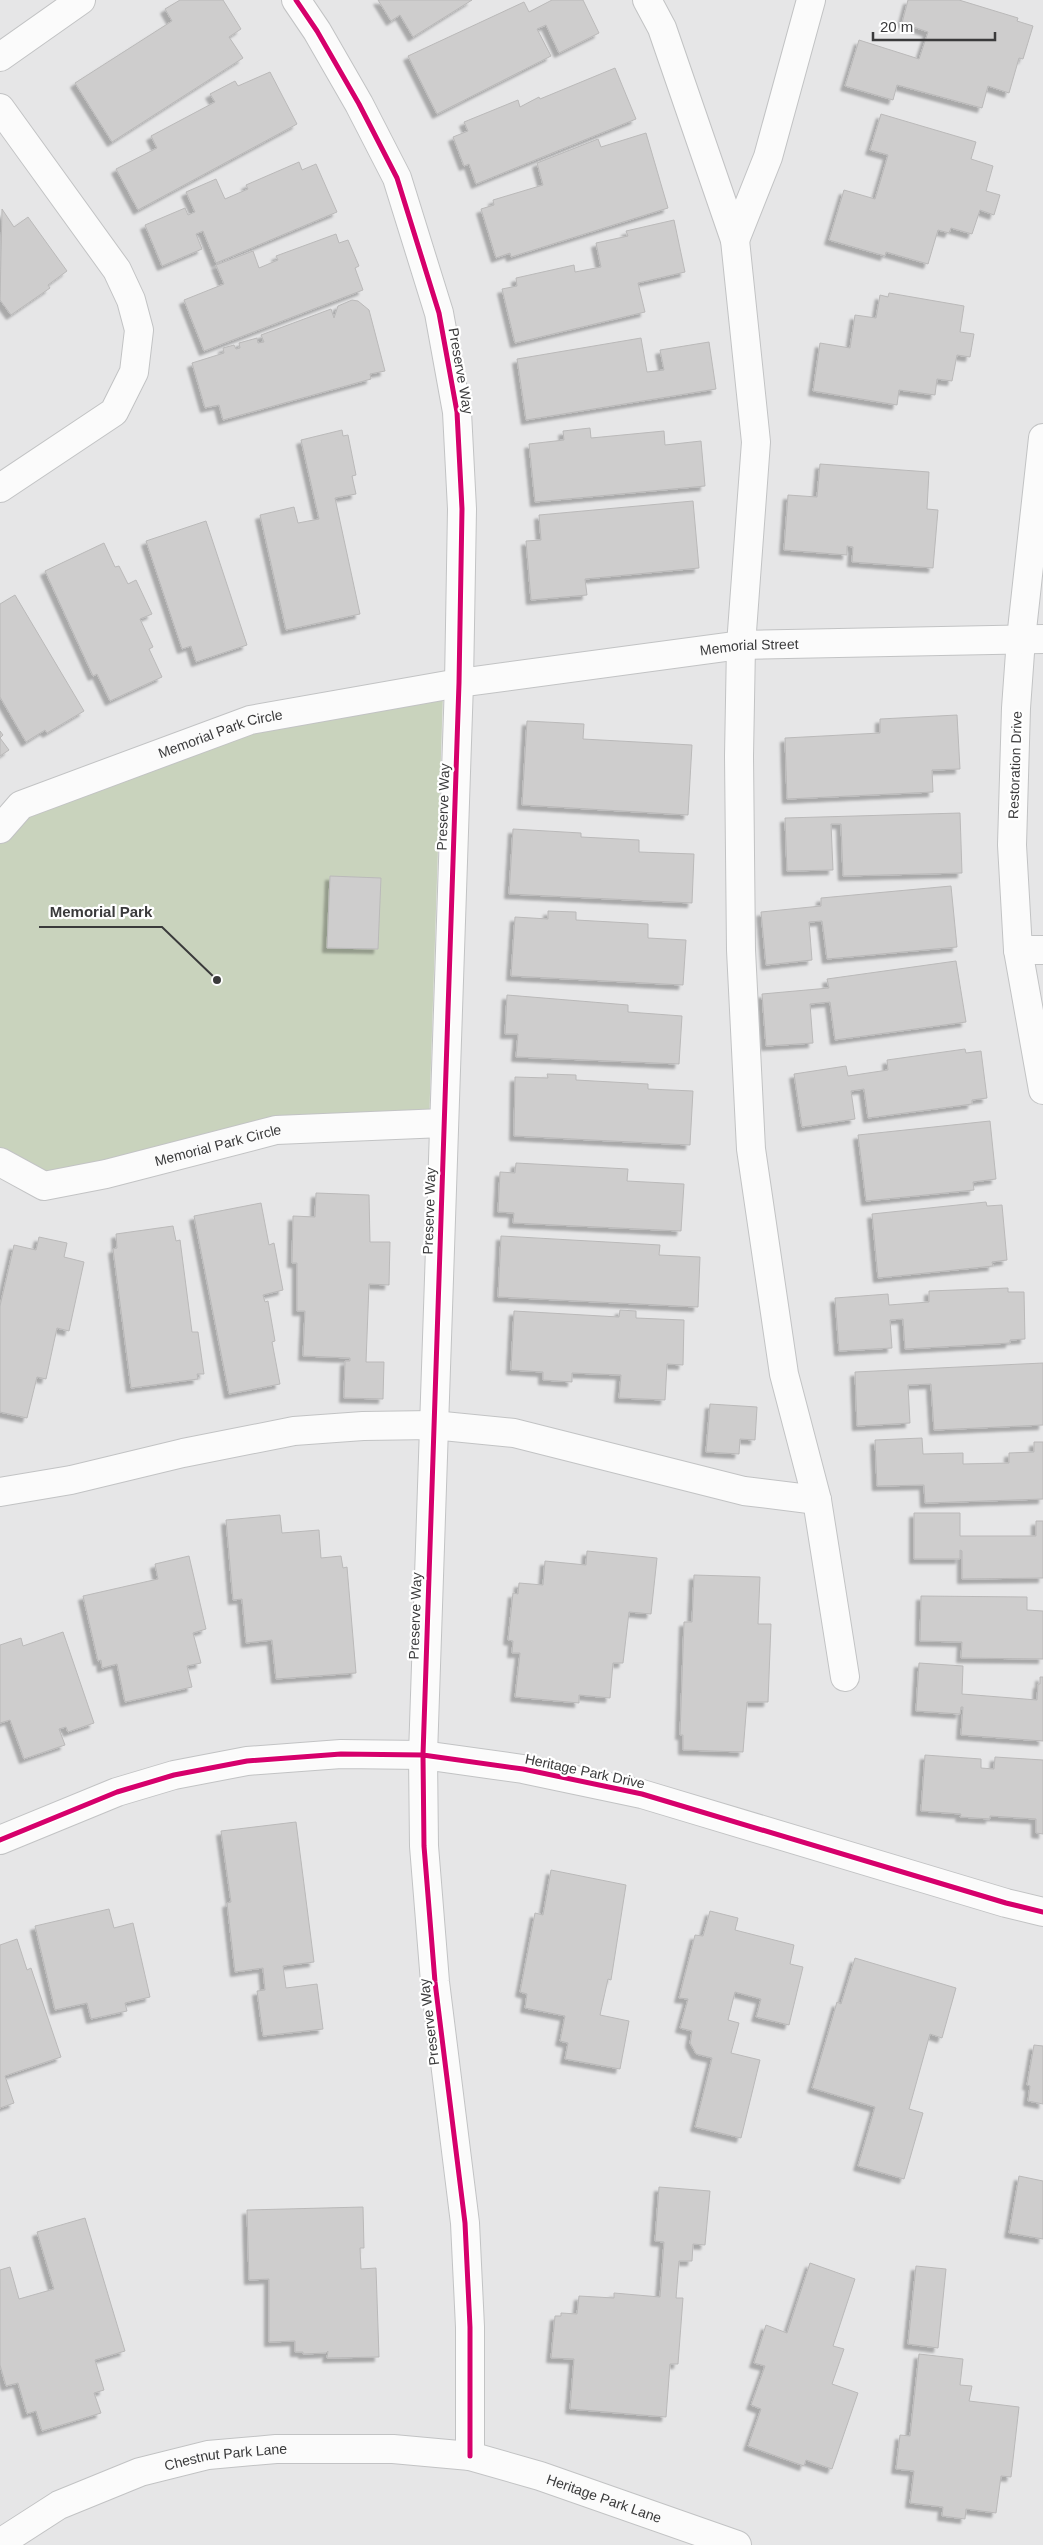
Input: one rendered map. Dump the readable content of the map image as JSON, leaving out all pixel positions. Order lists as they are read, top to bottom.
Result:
{
  "streets": {
    "street": [
      "Preserve Way",
      "Memorial Street",
      "Memorial Park Circle",
      "Restoration Drive",
      "Heritage Park Drive",
      "Chestnut Park Lane",
      "Heritage Park Lane"
    ]
  },
  "crossings": [
    ["Preserve Way", "Memorial Street"],
    ["Preserve Way", "Memorial Park Circle"],
    ["Preserve Way", "Heritage Park Drive"],
    ["Preserve Way", "Chestnut Park Lane"],
    ["Preserve Way", "Heritage Park Lane"],
    ["Memorial Street", "Memorial Park Circle"],
    ["Memorial Street", "Restoration Drive"],
    ["Chestnut Park Lane", "Heritage Park Lane"]
  ],
  "places": ["Memorial Park"],
  "scale_bar": "20 m"
}
